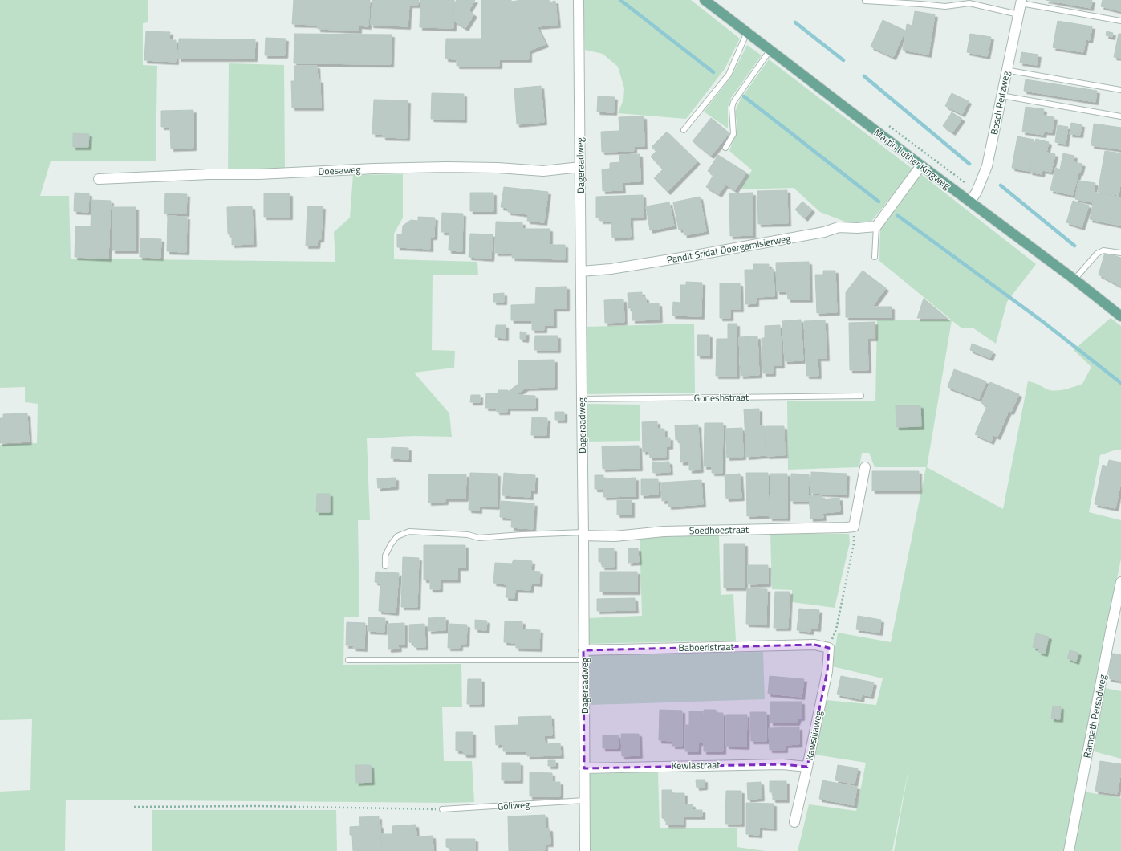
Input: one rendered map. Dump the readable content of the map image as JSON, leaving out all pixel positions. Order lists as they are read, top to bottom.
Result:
{
  "streets": {
    "main road": ["Martin Luther Kingweg"],
    "street": [
      "Bosch Reitzweg",
      "Dageraadweg",
      "Doesaweg",
      "Pandit Sridat Doergamisierweg",
      "Soedhoestraat",
      "Baboeristraat",
      "Ramdath Persadweg",
      "Kawsiliaweg",
      "Kewlastraat"
    ],
    "lane": ["Goneshstraat", "Goliweg"]
  },
  "crossings": [
    ["Bosch Reitzweg", "Martin Luther Kingweg"],
    ["Dageraadweg", "Doesaweg"],
    ["Dageraadweg", "Pandit Sridat Doergamisierweg"],
    ["Dageraadweg", "Goneshstraat"],
    ["Dageraadweg", "Soedhoestraat"],
    ["Dageraadweg", "Baboeristraat"],
    ["Dageraadweg", "Kewlastraat"],
    ["Dageraadweg", "Goliweg"],
    ["Baboeristraat", "Kawsiliaweg"],
    ["Kawsiliaweg", "Kewlastraat"]
  ]
}
